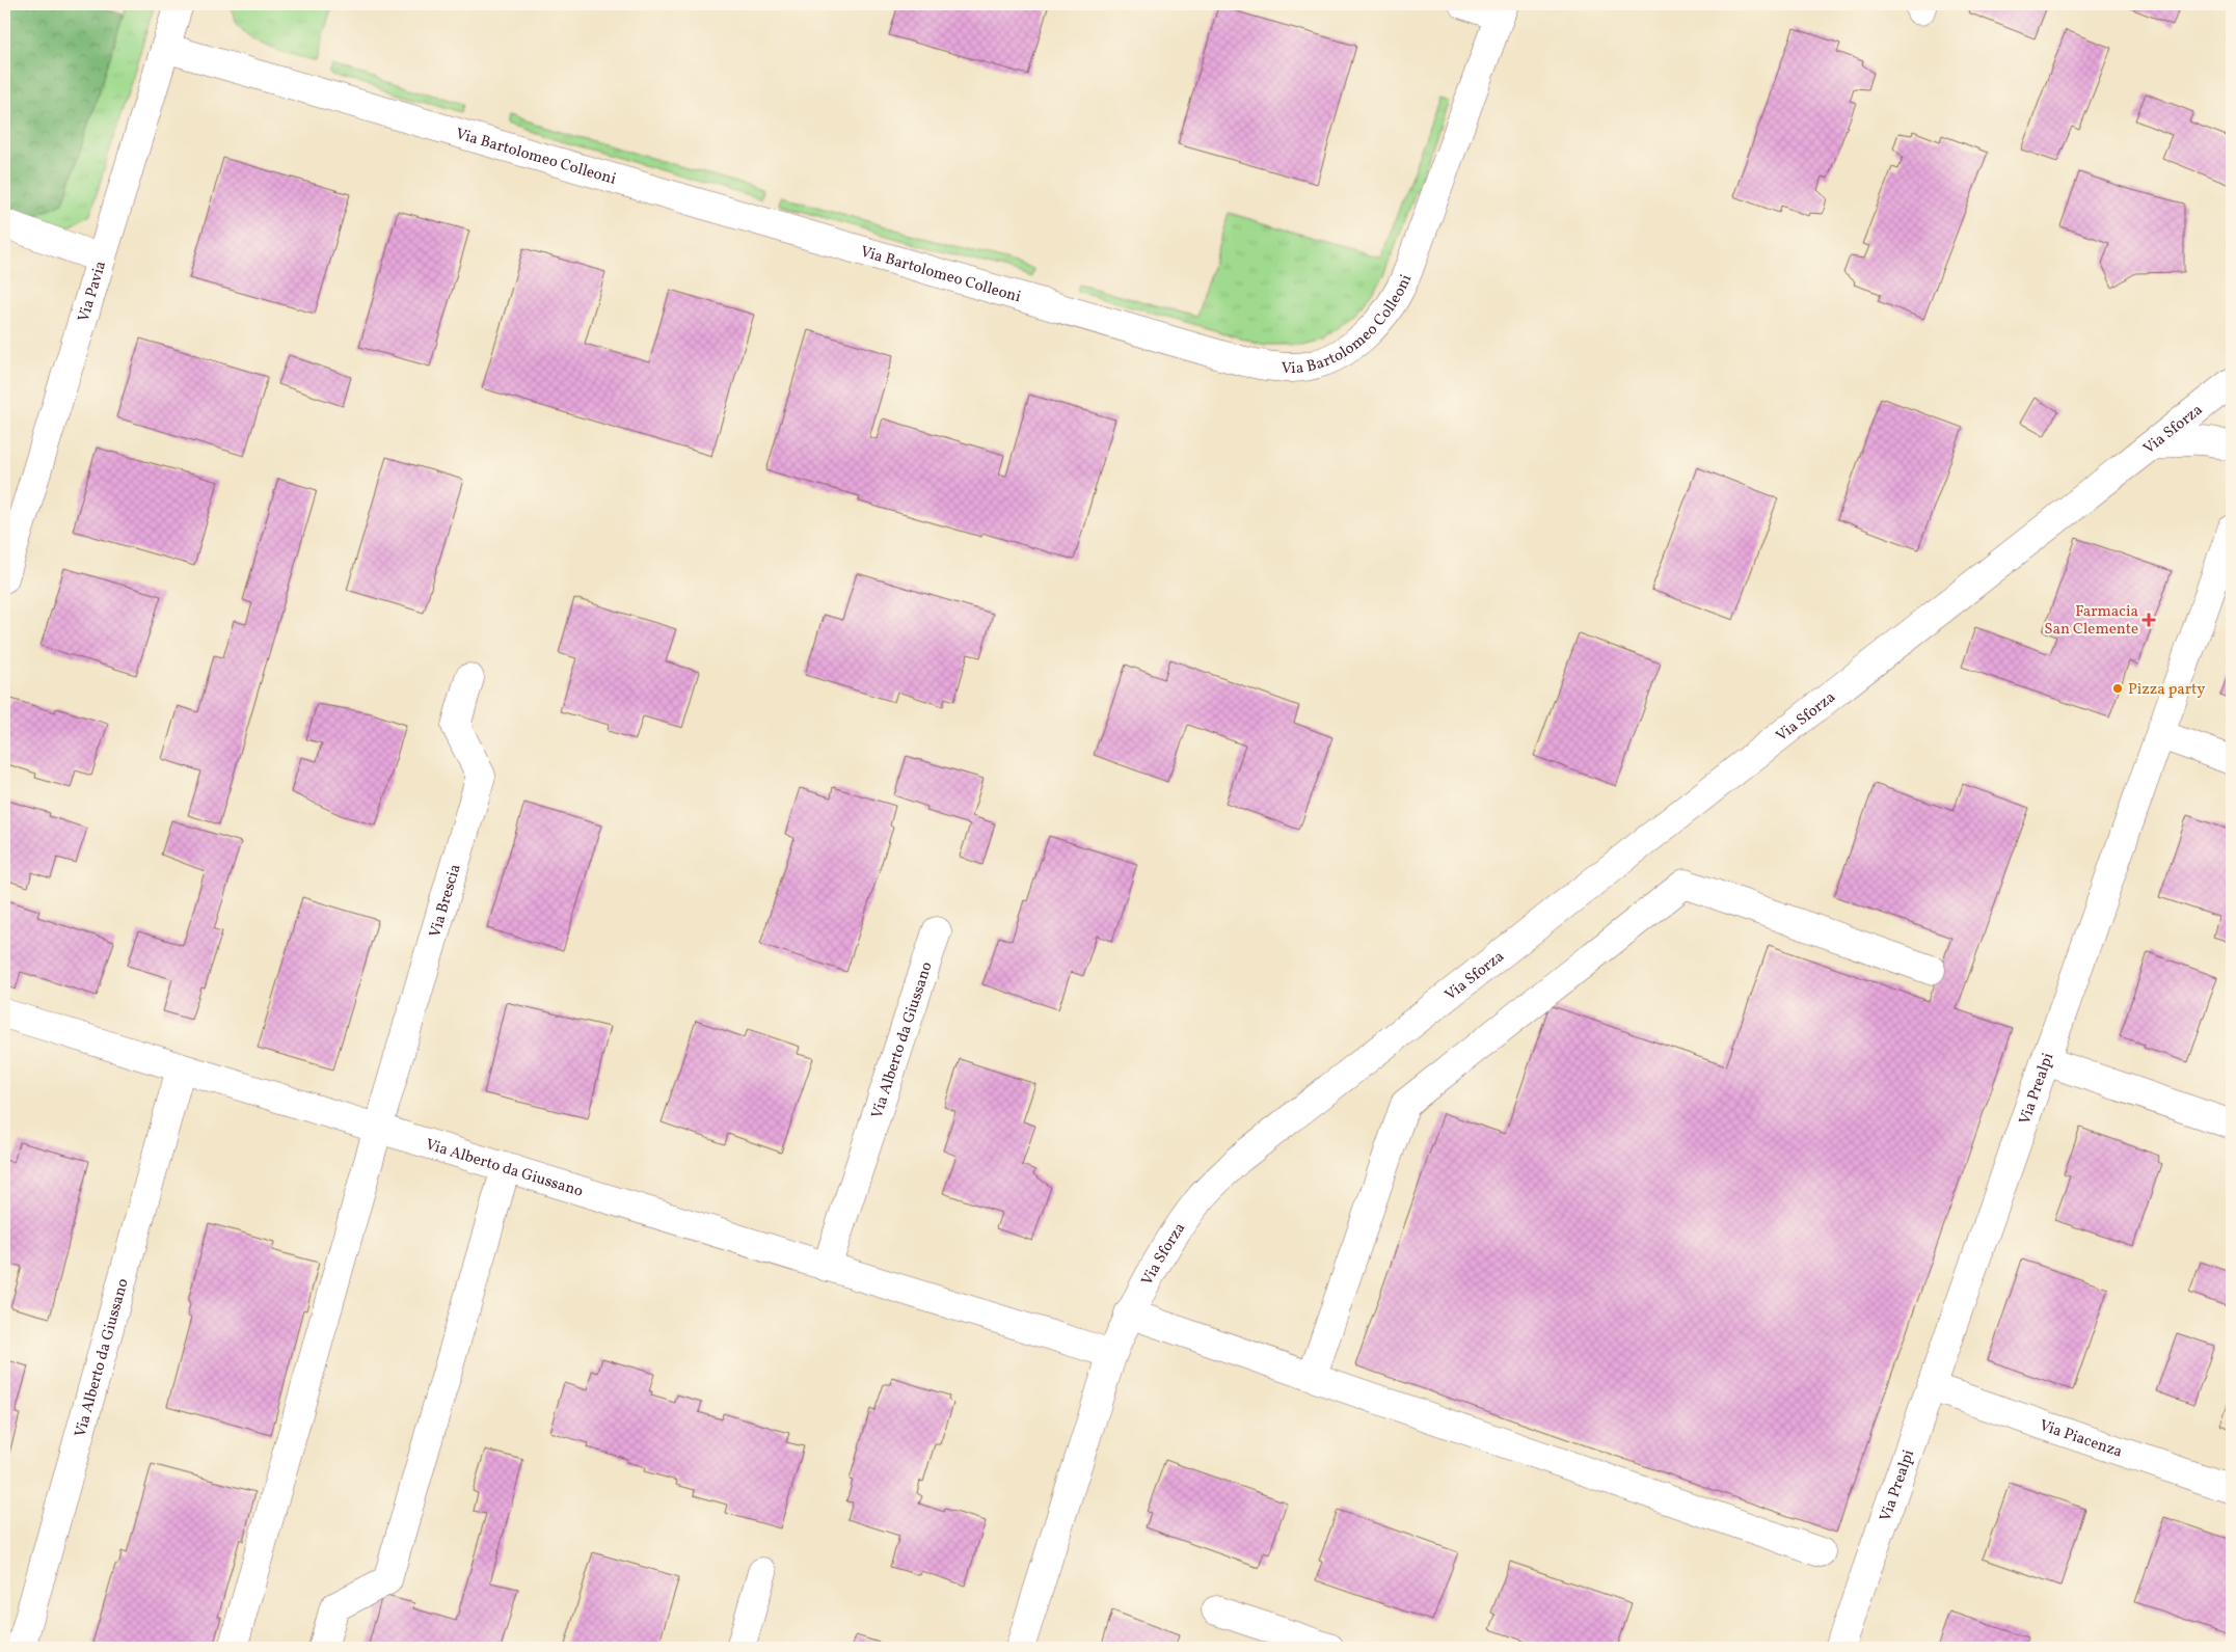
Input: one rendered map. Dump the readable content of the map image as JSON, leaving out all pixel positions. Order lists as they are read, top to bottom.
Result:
{
  "streets": {
    "street": [
      "Via Bartolomeo Colleoni",
      "Via Pavia",
      "Via Sforza",
      "Via Brescia",
      "Via Alberto da Giussano",
      "Via Prealpi",
      "Via Piacenza"
    ]
  },
  "crossings": [
    ["Via Bartolomeo Colleoni", "Via Pavia"],
    ["Via Sforza", "Via Alberto da Giussano"],
    ["Via Brescia", "Via Alberto da Giussano"],
    ["Via Prealpi", "Via Piacenza"]
  ],
  "places": {
    "health": ["Farmacia San Clemente"],
    "other": ["Pizza party"]
  }
}
